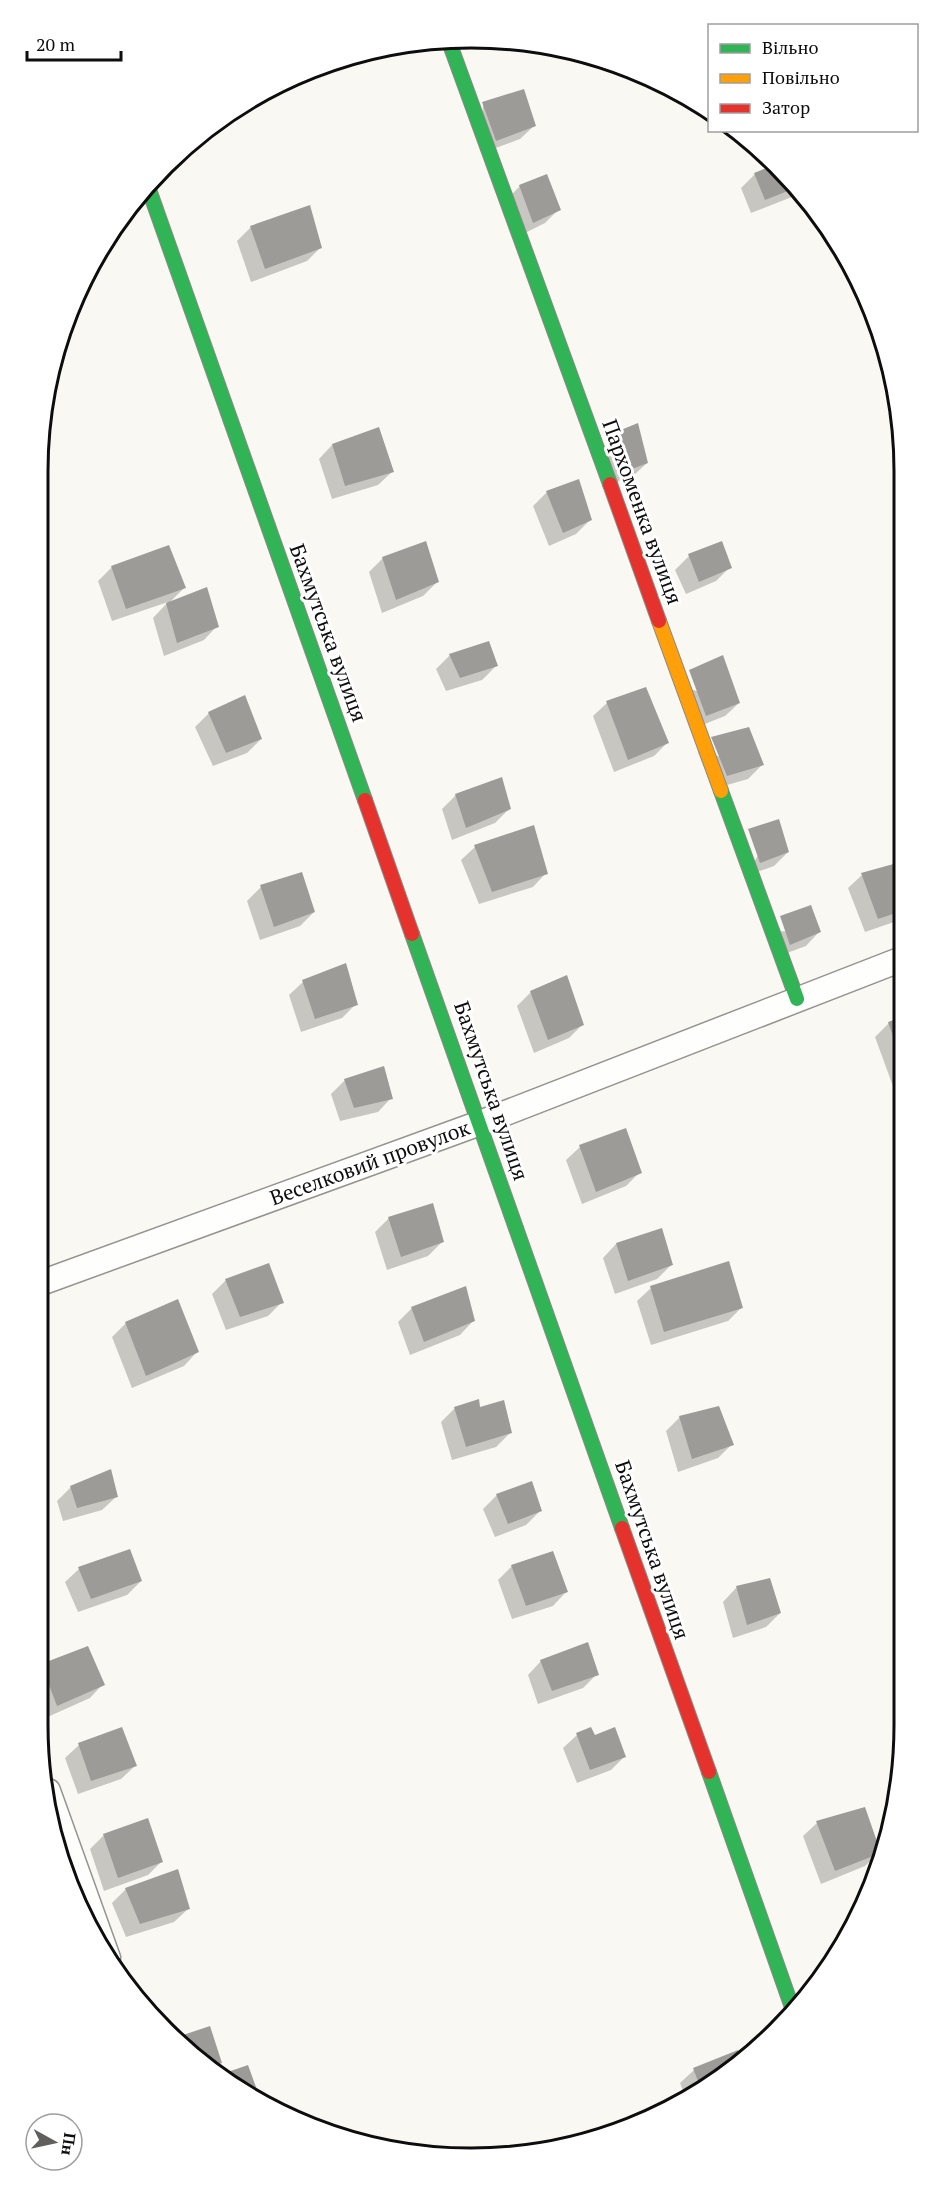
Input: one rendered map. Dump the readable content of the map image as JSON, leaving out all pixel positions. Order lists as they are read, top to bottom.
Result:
{
  "streets": {
    "street": ["Пархоменка вулиця", "Бахмутська вулиця", "Веселковий провулок"]
  },
  "crossings": [
    ["Пархоменка вулиця", "Веселковий провулок"],
    ["Бахмутська вулиця", "Веселковий провулок"]
  ],
  "legend": ["Вільно", "Повільно", "Затор"],
  "scale_bar": "20 m",
  "north": "right"
}
